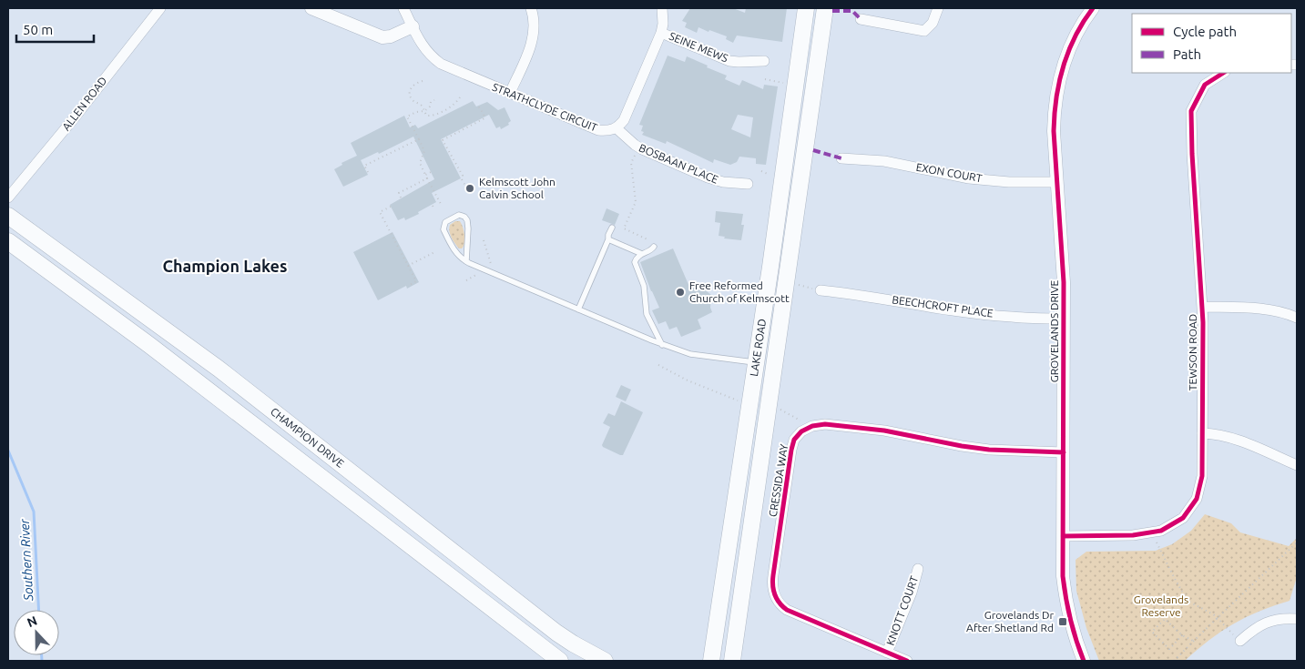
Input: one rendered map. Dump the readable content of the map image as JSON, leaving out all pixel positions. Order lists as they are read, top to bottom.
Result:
{
  "streets": {
    "main road": ["LAKE ROAD", "CHAMPION DRIVE"],
    "street": [
      "SEINE MEWS",
      "ALLEN ROAD",
      "STRATHCLYDE CIRCUIT",
      "BOSBAAN PLACE",
      "EXON COURT",
      "BEECHCROFT PLACE",
      "GROVELANDS DRIVE",
      "TEWSON ROAD",
      "CRESSIDA WAY",
      "KNOTT COURT"
    ]
  },
  "crossings": [
    ["STRATHCLYDE CIRCUIT", "BOSBAAN PLACE"],
    ["EXON COURT", "GROVELANDS DRIVE"],
    ["BEECHCROFT PLACE", "GROVELANDS DRIVE"],
    ["GROVELANDS DRIVE", "TEWSON ROAD"],
    ["GROVELANDS DRIVE", "CRESSIDA WAY"],
    ["CRESSIDA WAY", "KNOTT COURT"]
  ],
  "districts": ["Champion Lakes"],
  "water": ["Southern River"],
  "parks": ["Grovelands Reserve"],
  "places": {
    "other": ["Kelmscott John Calvin School", "Free Reformed Church of Kelmscott"],
    "transit": ["Grovelands Dr After Shetland Rd"]
  },
  "legend": ["Cycle path", "Path"],
  "scale_bar": "50 m",
  "north": "top"
}
